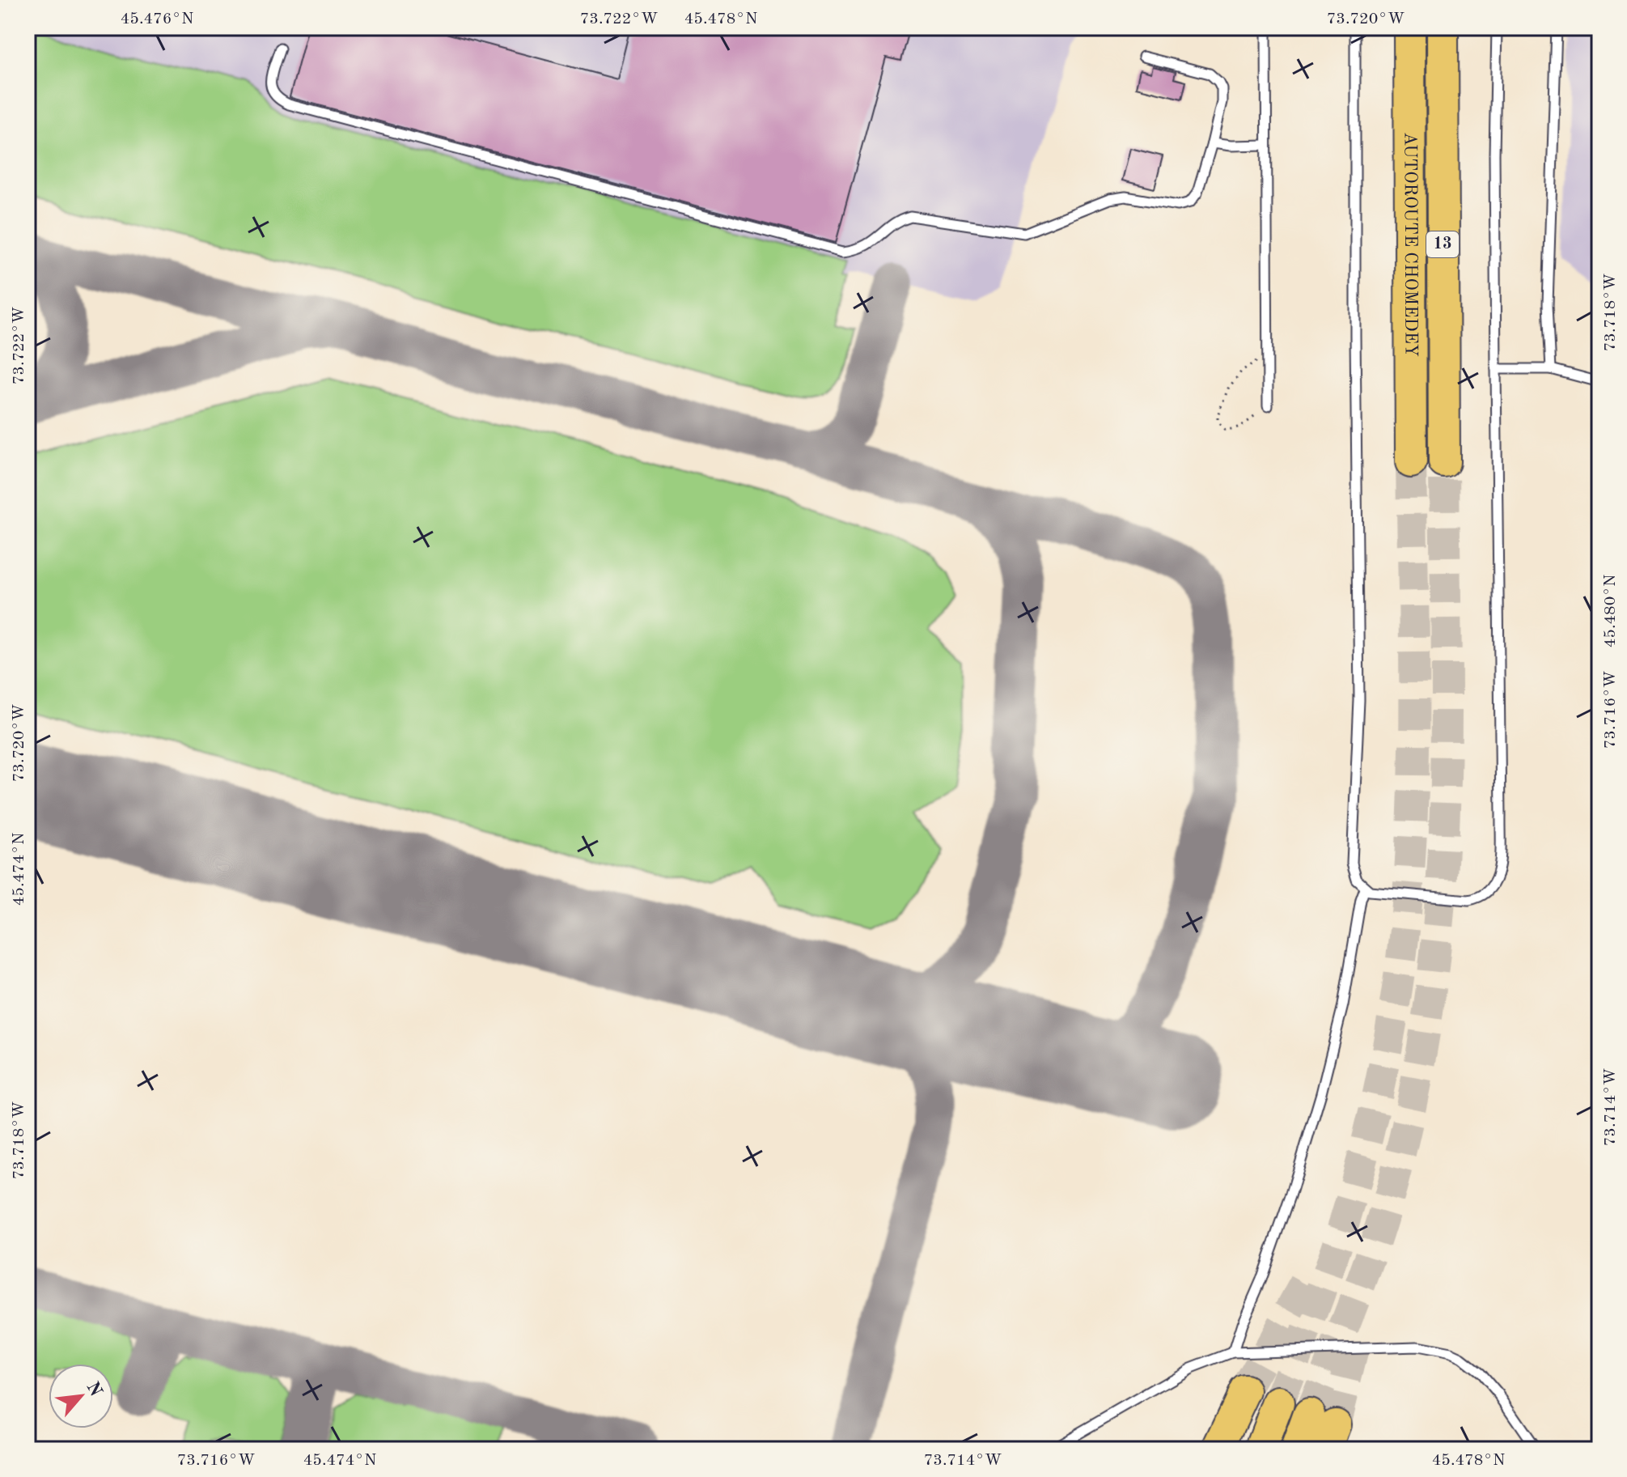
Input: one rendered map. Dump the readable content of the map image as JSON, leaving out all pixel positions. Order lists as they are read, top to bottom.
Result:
{
  "streets": {
    "highway": ["AUTOROUTE CHOMEDEY", "13"]
  },
  "north": "top right",
  "coordinates": [
    "45.476°N",
    "73.722°W",
    "45.478°N",
    "73.720°W",
    "73.718°W",
    "45.480°N",
    "73.716°W",
    "45.474°N",
    "73.714°W"
  ]
}
